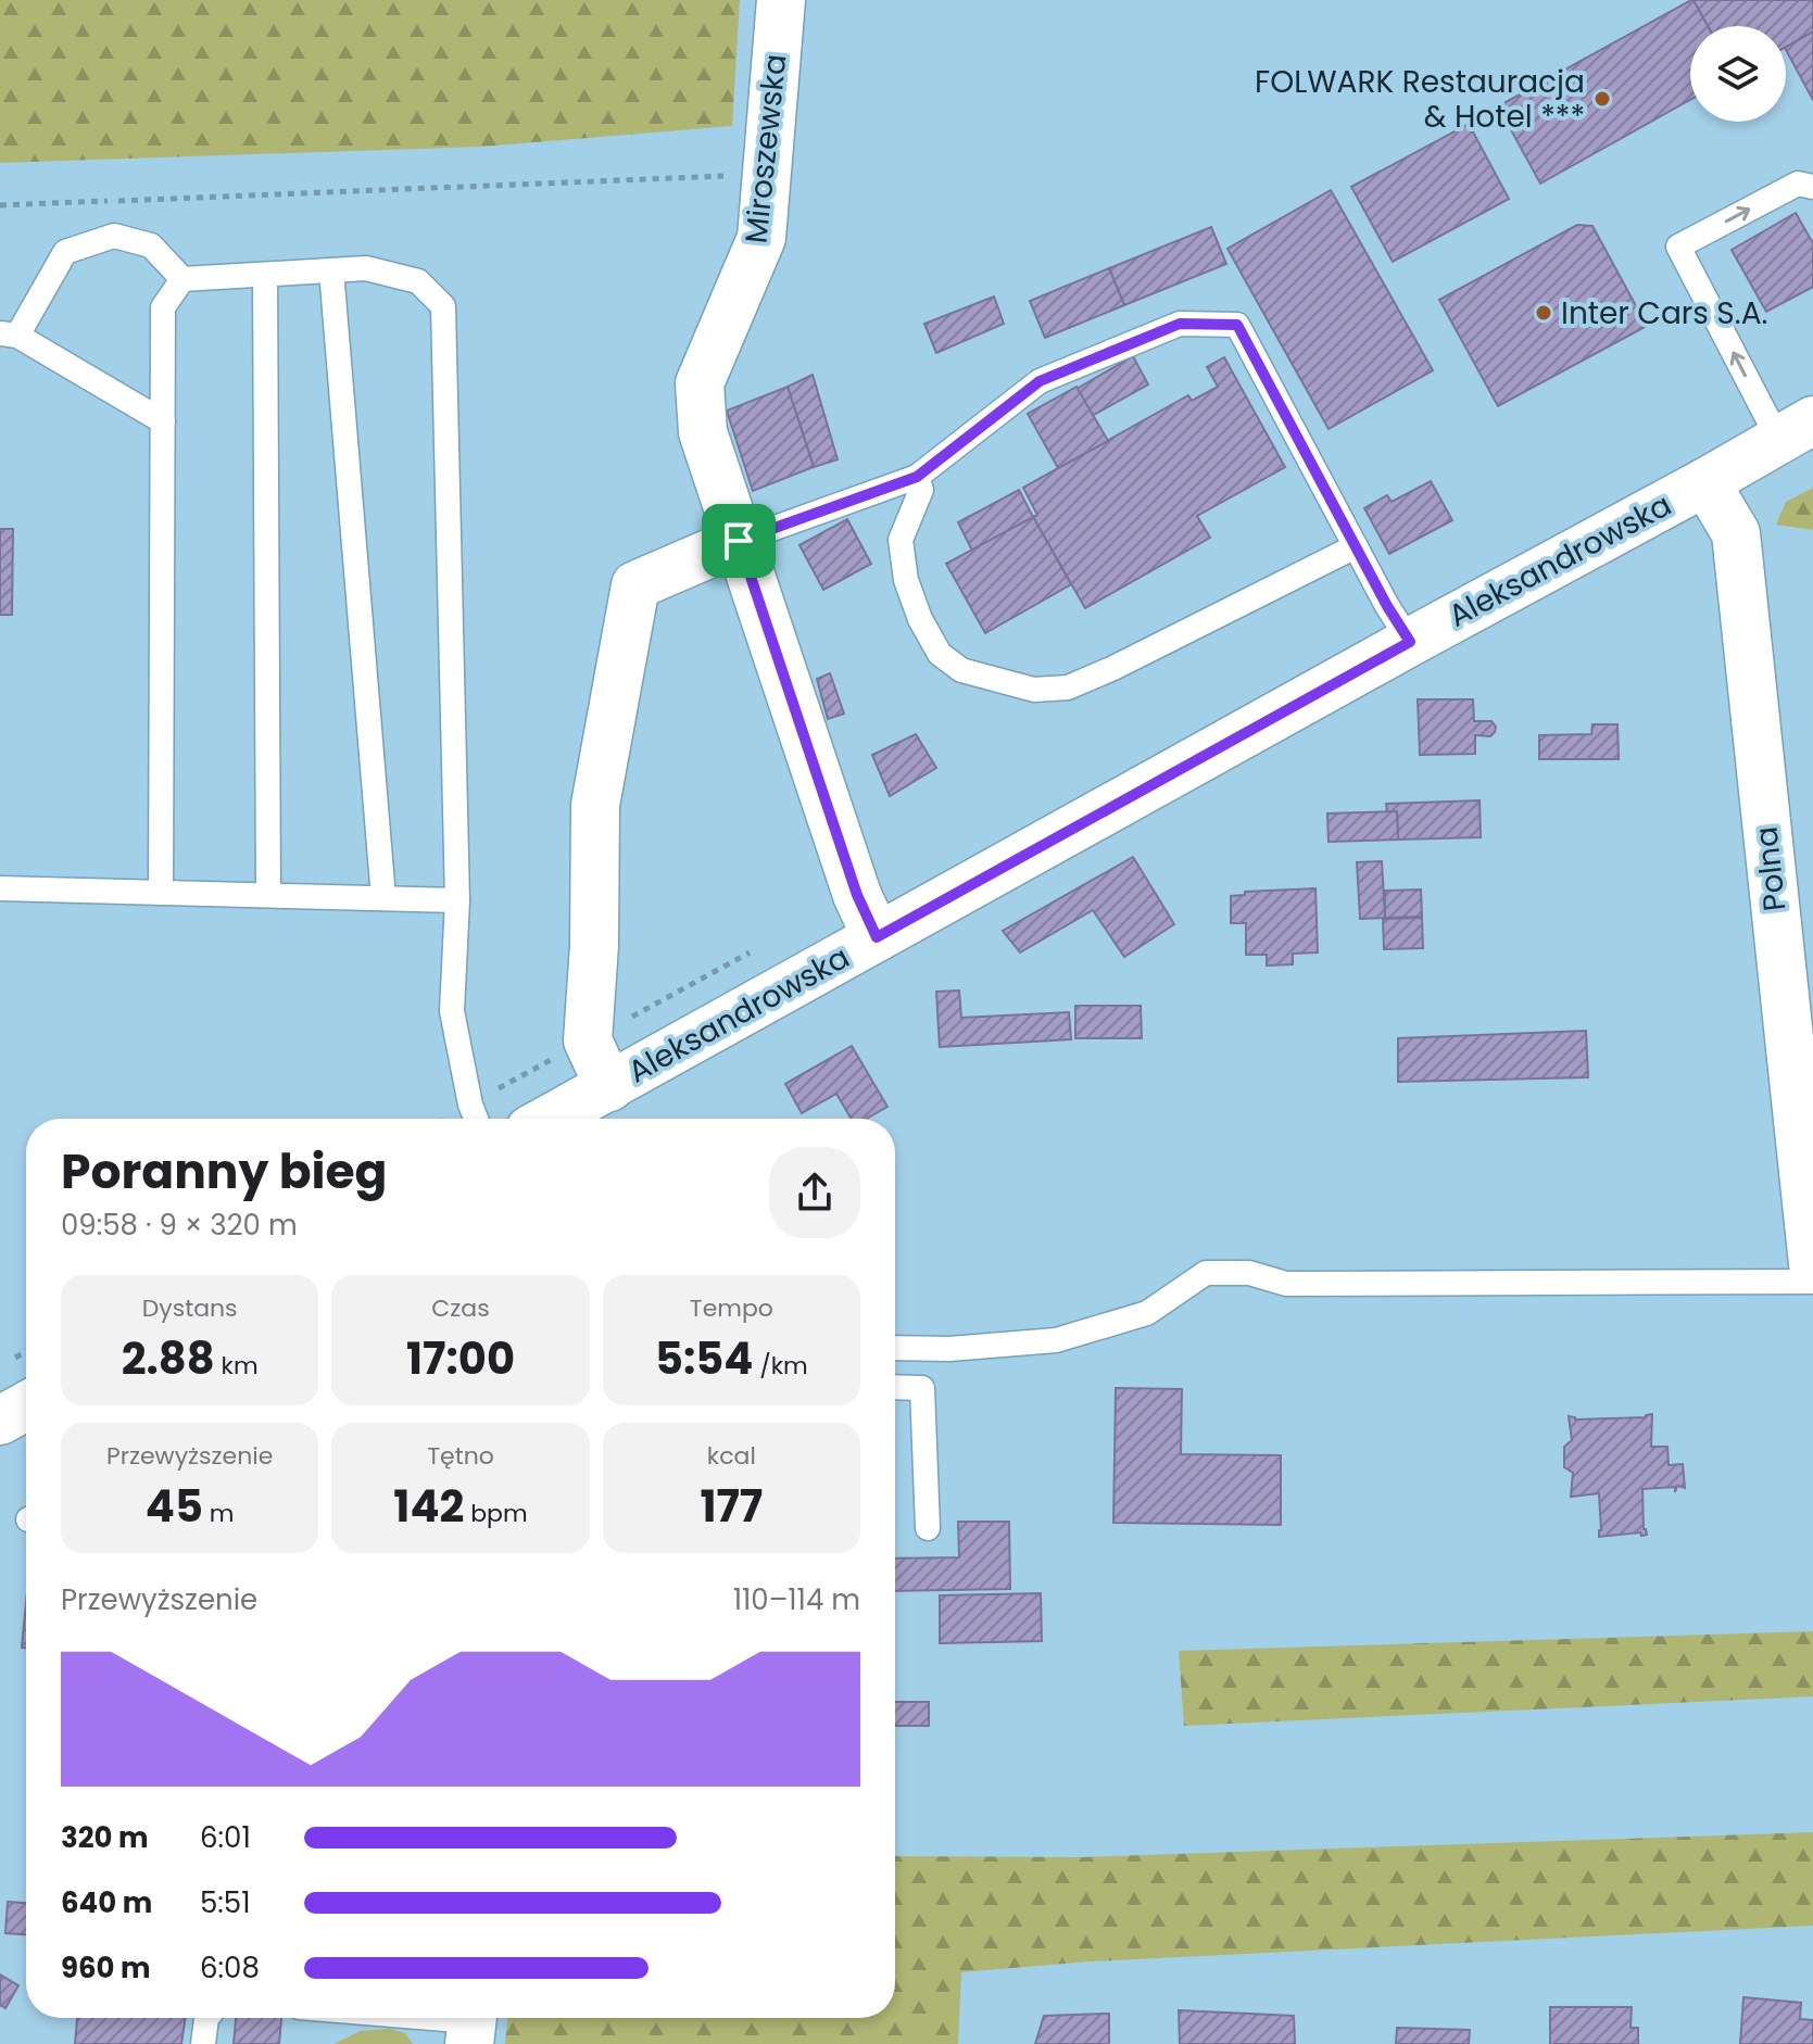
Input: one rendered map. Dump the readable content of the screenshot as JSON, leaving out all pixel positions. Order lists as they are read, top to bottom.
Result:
{
  "streets": {
    "street": ["Miroszewska", "Aleksandrowska", "Polna"]
  },
  "crossings": [
    ["Miroszewska", "Aleksandrowska"],
    ["Aleksandrowska", "Polna"]
  ],
  "places": ["FOLWARK Restauracja & Hotel ***", "Inter Cars S.A."],
  "page": {
    "heading": ["Poranny bieg", "09:58 · 9 × 320 m"],
    "stats": [
      ["Dystans", "2.88 km"],
      ["Czas", "17:00"],
      ["Tempo", "5:54 /km"],
      ["Przewyższenie", "45 m"],
      ["Tętno", "142 bpm"],
      ["kcal", "177"]
    ],
    "chart": ["Przewyższenie", "110–114 m"],
    "list": [
      {
        "name": "320 m",
        "note": "6:01"
      },
      {
        "name": "640 m",
        "note": "5:51"
      },
      {
        "name": "960 m",
        "note": "6:08"
      }
    ]
  }
}
